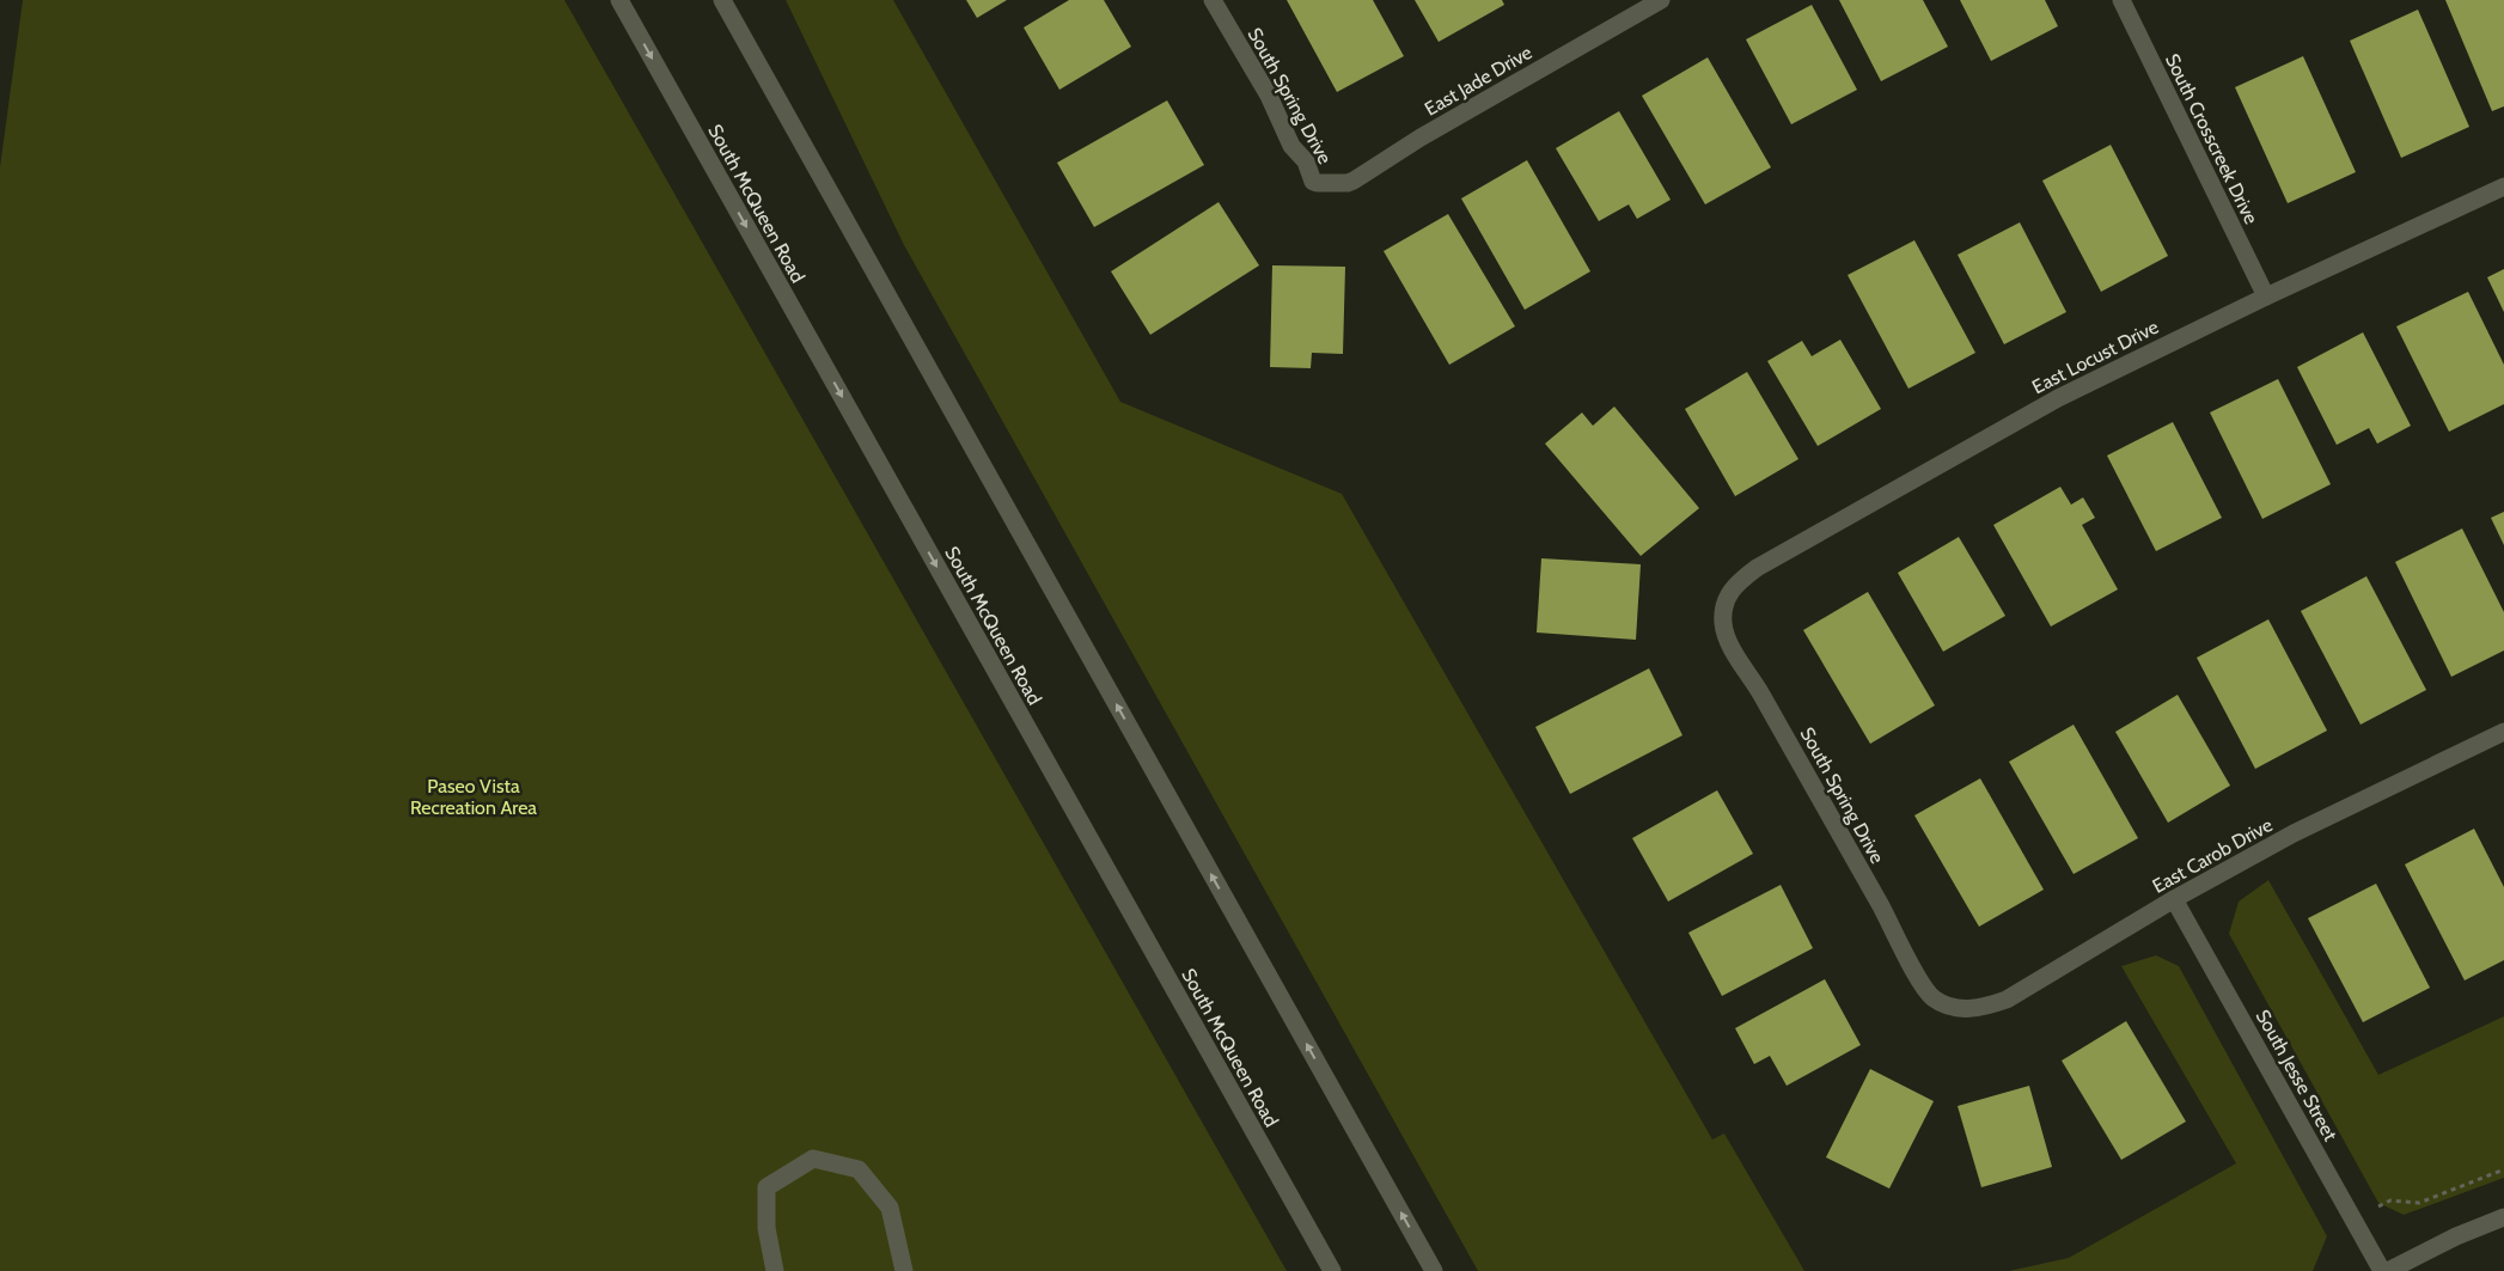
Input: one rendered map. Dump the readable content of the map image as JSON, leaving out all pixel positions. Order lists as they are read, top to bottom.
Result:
{
  "streets": {
    "street": [
      "East Jade Drive",
      "South Spring Drive",
      "South Crosscreek Drive",
      "South McQueen Road",
      "East Locust Drive",
      "East Carob Drive",
      "South Jesse Street"
    ]
  },
  "crossings": [
    ["East Jade Drive", "South Spring Drive"],
    ["South Spring Drive", "East Locust Drive"],
    ["South Spring Drive", "East Carob Drive"],
    ["South Crosscreek Drive", "East Locust Drive"],
    ["East Carob Drive", "South Jesse Street"]
  ],
  "parks": ["Paseo Vista Recreation Area"]
}
